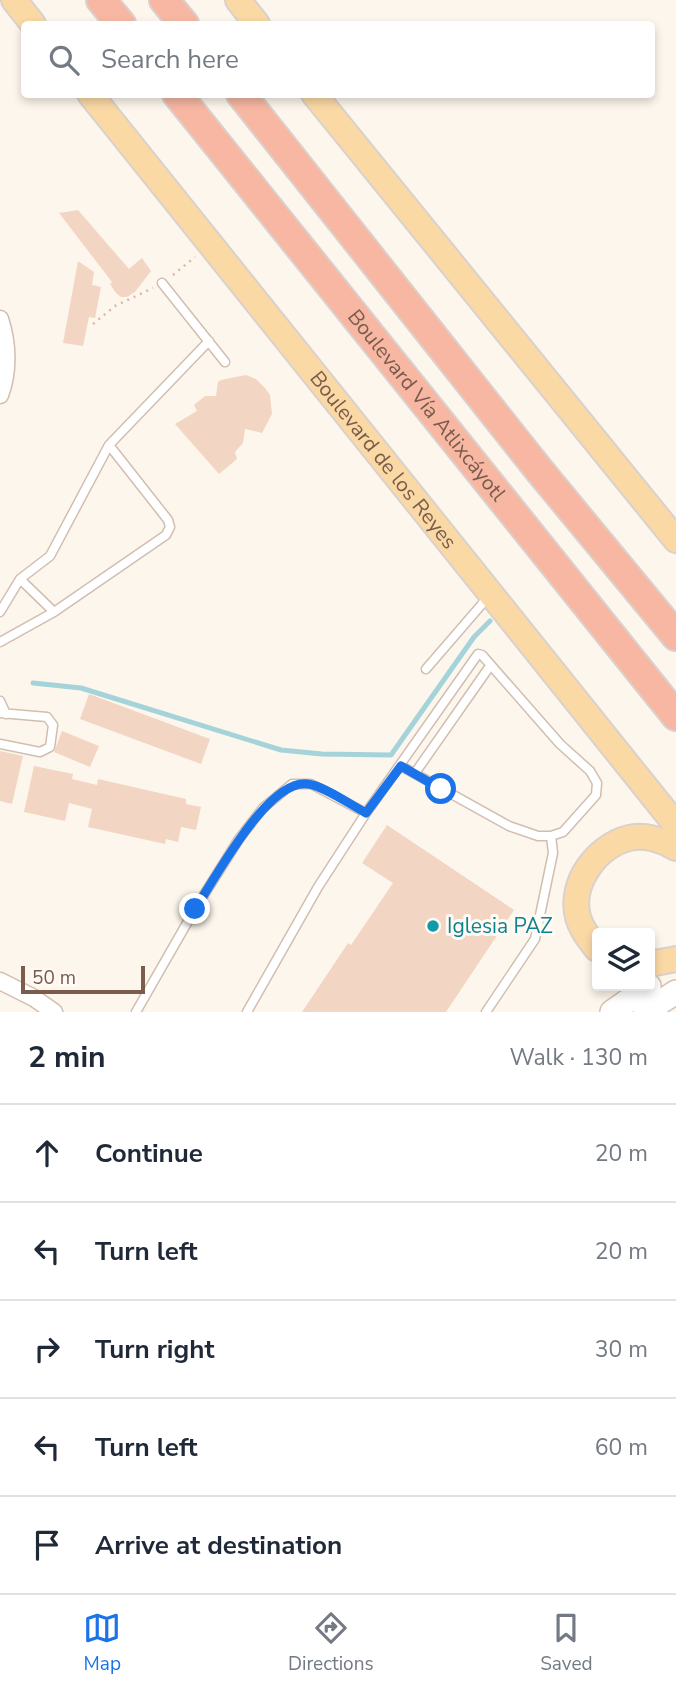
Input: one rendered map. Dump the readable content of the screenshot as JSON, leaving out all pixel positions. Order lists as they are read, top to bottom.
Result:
{
  "streets": {
    "highway": ["Boulevard Vía Atlixcáyotl"],
    "main road": ["Boulevard de los Reyes"]
  },
  "places": ["Iglesia PAZ"],
  "scale_bar": "50 m",
  "page": {
    "search": "Search here",
    "scale": "50 m",
    "heading": ["2 min", "Walk · 130 m"],
    "list": [
      ["Continue", "20 m"],
      ["Turn left", "20 m"],
      ["Turn right", "30 m"],
      ["Turn left", "60 m"],
      "Arrive at destination"
    ],
    "nav": ["Map", "Directions", "Saved"]
  }
}
